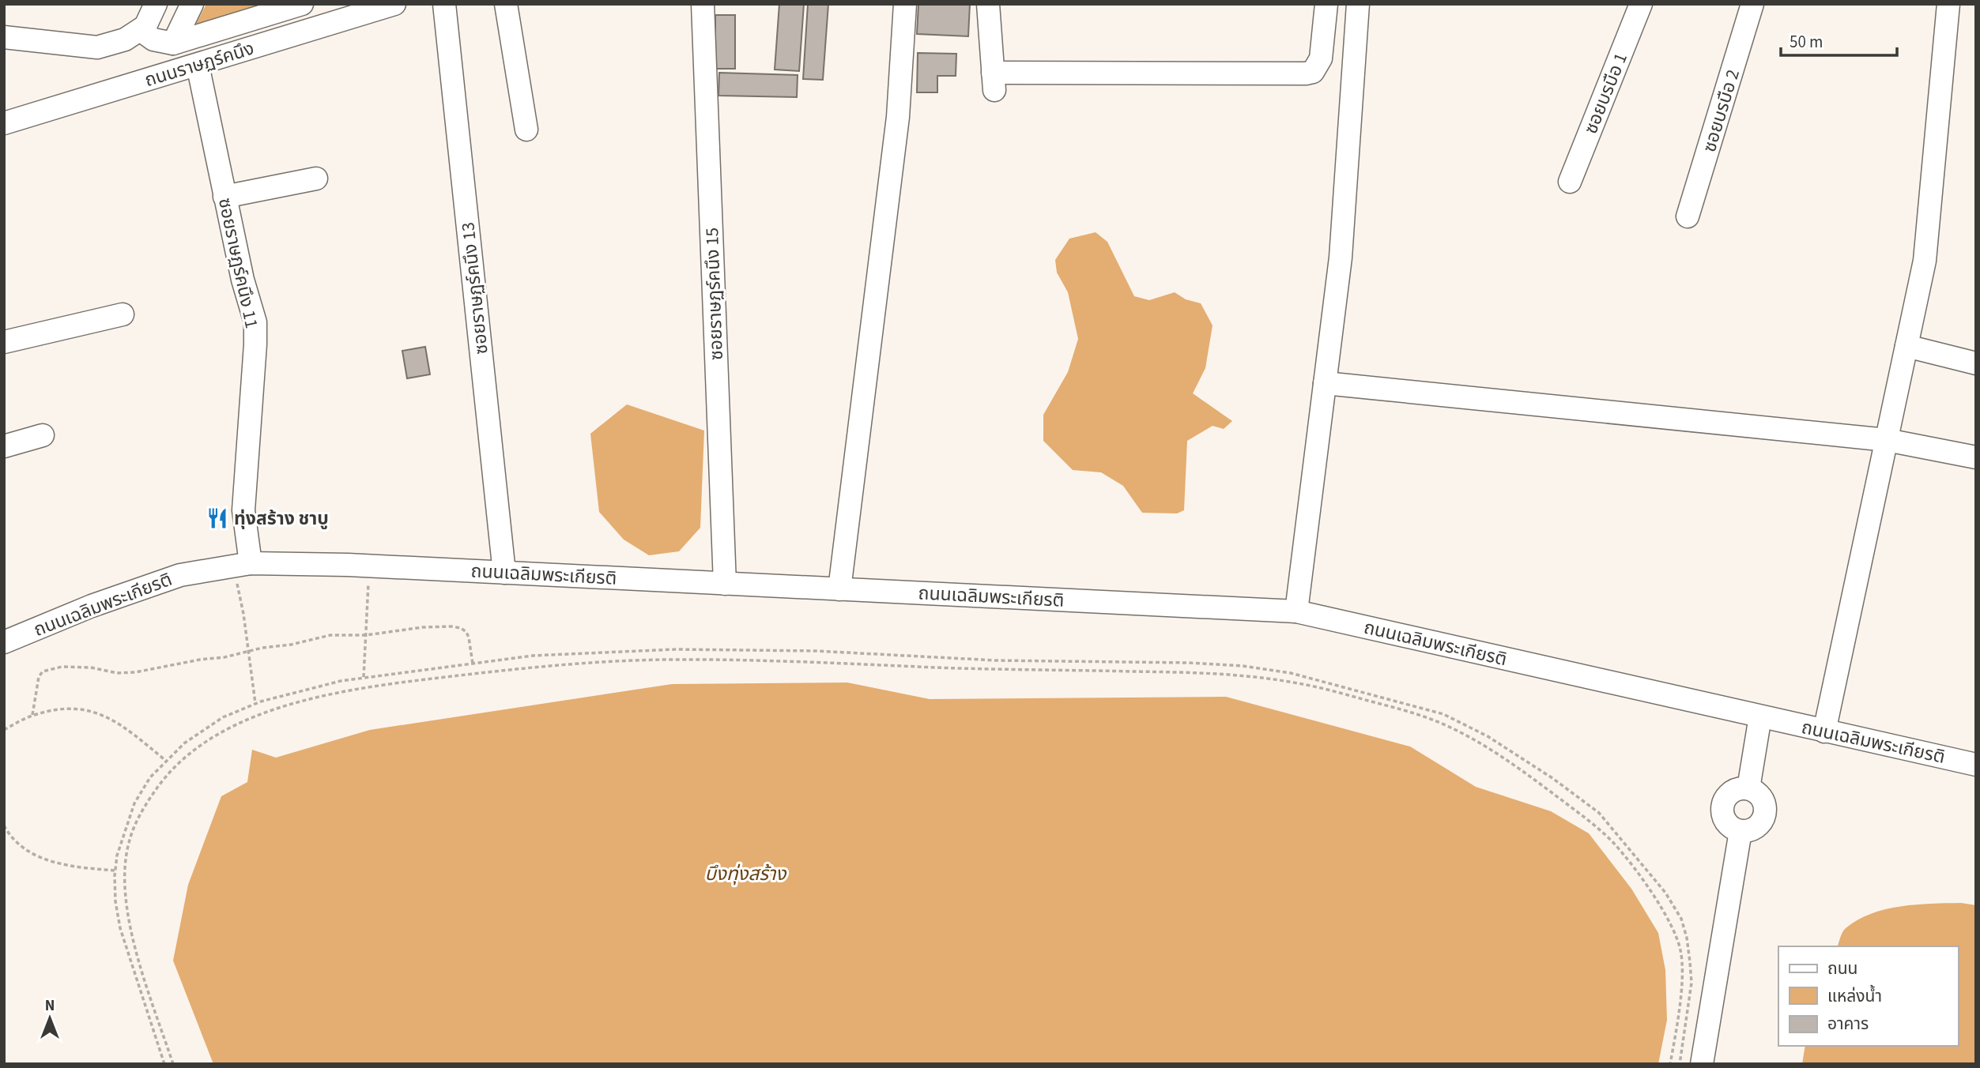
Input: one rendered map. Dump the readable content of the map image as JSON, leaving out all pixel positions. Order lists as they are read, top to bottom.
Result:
{
  "streets": {
    "street": [
      "ถนนราษฏร์คนึง",
      "ซอยบรบือ 1",
      "ซอยบรบือ 2",
      "ซอยราษฏร์คนึง 11",
      "ซอยราษฏร์คนึง 13",
      "ซอยราษฏร์คนึง 15",
      "ถนนเฉลิมพระเกียรติ"
    ]
  },
  "crossings": [
    ["ถนนราษฏร์คนึง", "ซอยราษฏร์คนึง 11"],
    ["ซอยราษฏร์คนึง 11", "ถนนเฉลิมพระเกียรติ"],
    ["ซอยราษฏร์คนึง 13", "ถนนเฉลิมพระเกียรติ"],
    ["ซอยราษฏร์คนึง 15", "ถนนเฉลิมพระเกียรติ"]
  ],
  "water": ["บึงทุ่งสร้าง"],
  "places": {
    "restaurant": ["ทุ่งสร้าง ชาบู"]
  },
  "legend": ["ถนน", "แหล่งน้ำ", "อาคาร"],
  "scale_bar": "50 m",
  "north": "top"
}
